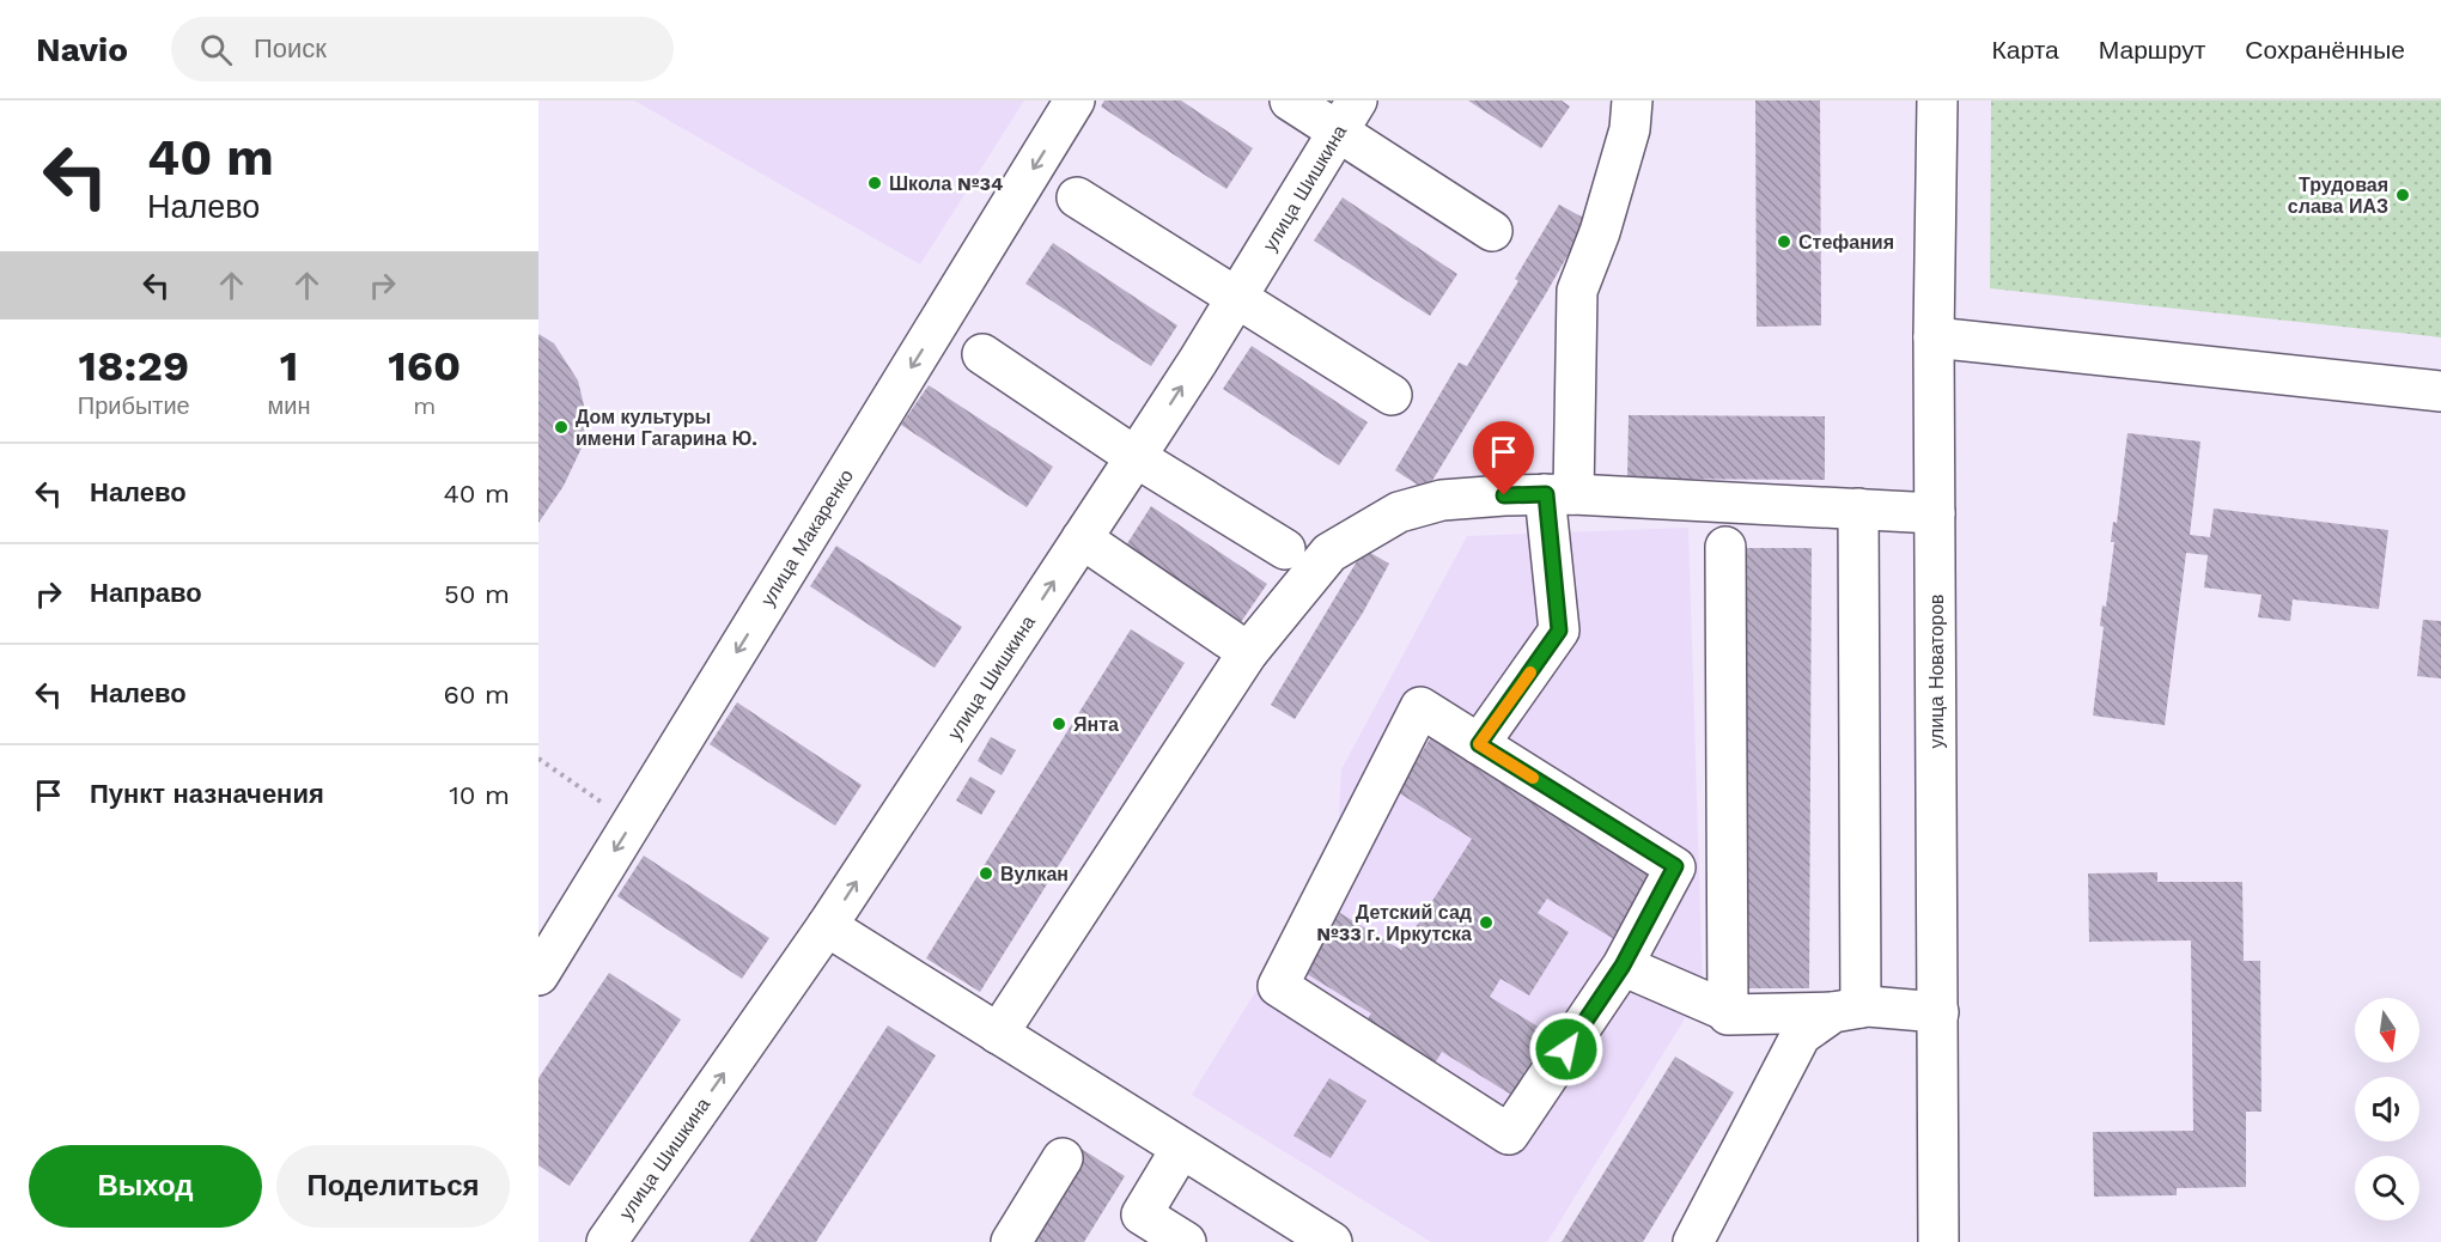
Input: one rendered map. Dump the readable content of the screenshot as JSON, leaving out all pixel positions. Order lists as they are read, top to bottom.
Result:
{
  "streets": {
    "street": ["улица Шишкина", "улица Макаренко", "улица Новаторов"]
  },
  "one_way": ["улица Макаренко"],
  "places": [
    "Школа №34",
    "Трудовая слава ИАЗ",
    "Стефания",
    "Дом культуры имени Гагарина Ю.",
    "Янта",
    "Вулкан",
    "Детский сад №33 г. Иркутска"
  ],
  "north": "bottom",
  "page": {
    "header": "Navio",
    "search": "Поиск",
    "nav": ["Карта", "Маршрут", "Сохранённые"],
    "turn": ["40 m", "Налево"],
    "eta": [
      "18:29",
      "Прибытие",
      "1",
      "мин",
      "160",
      "m"
    ],
    "list": [
      {
        "name": "Налево",
        "value": "40 m"
      },
      {
        "name": "Направо",
        "value": "50 m"
      },
      {
        "name": "Налево",
        "value": "60 m"
      },
      {
        "name": "Пункт назначения",
        "value": "10 m"
      }
    ],
    "buttons": ["Выход", "Поделиться"]
  }
}
